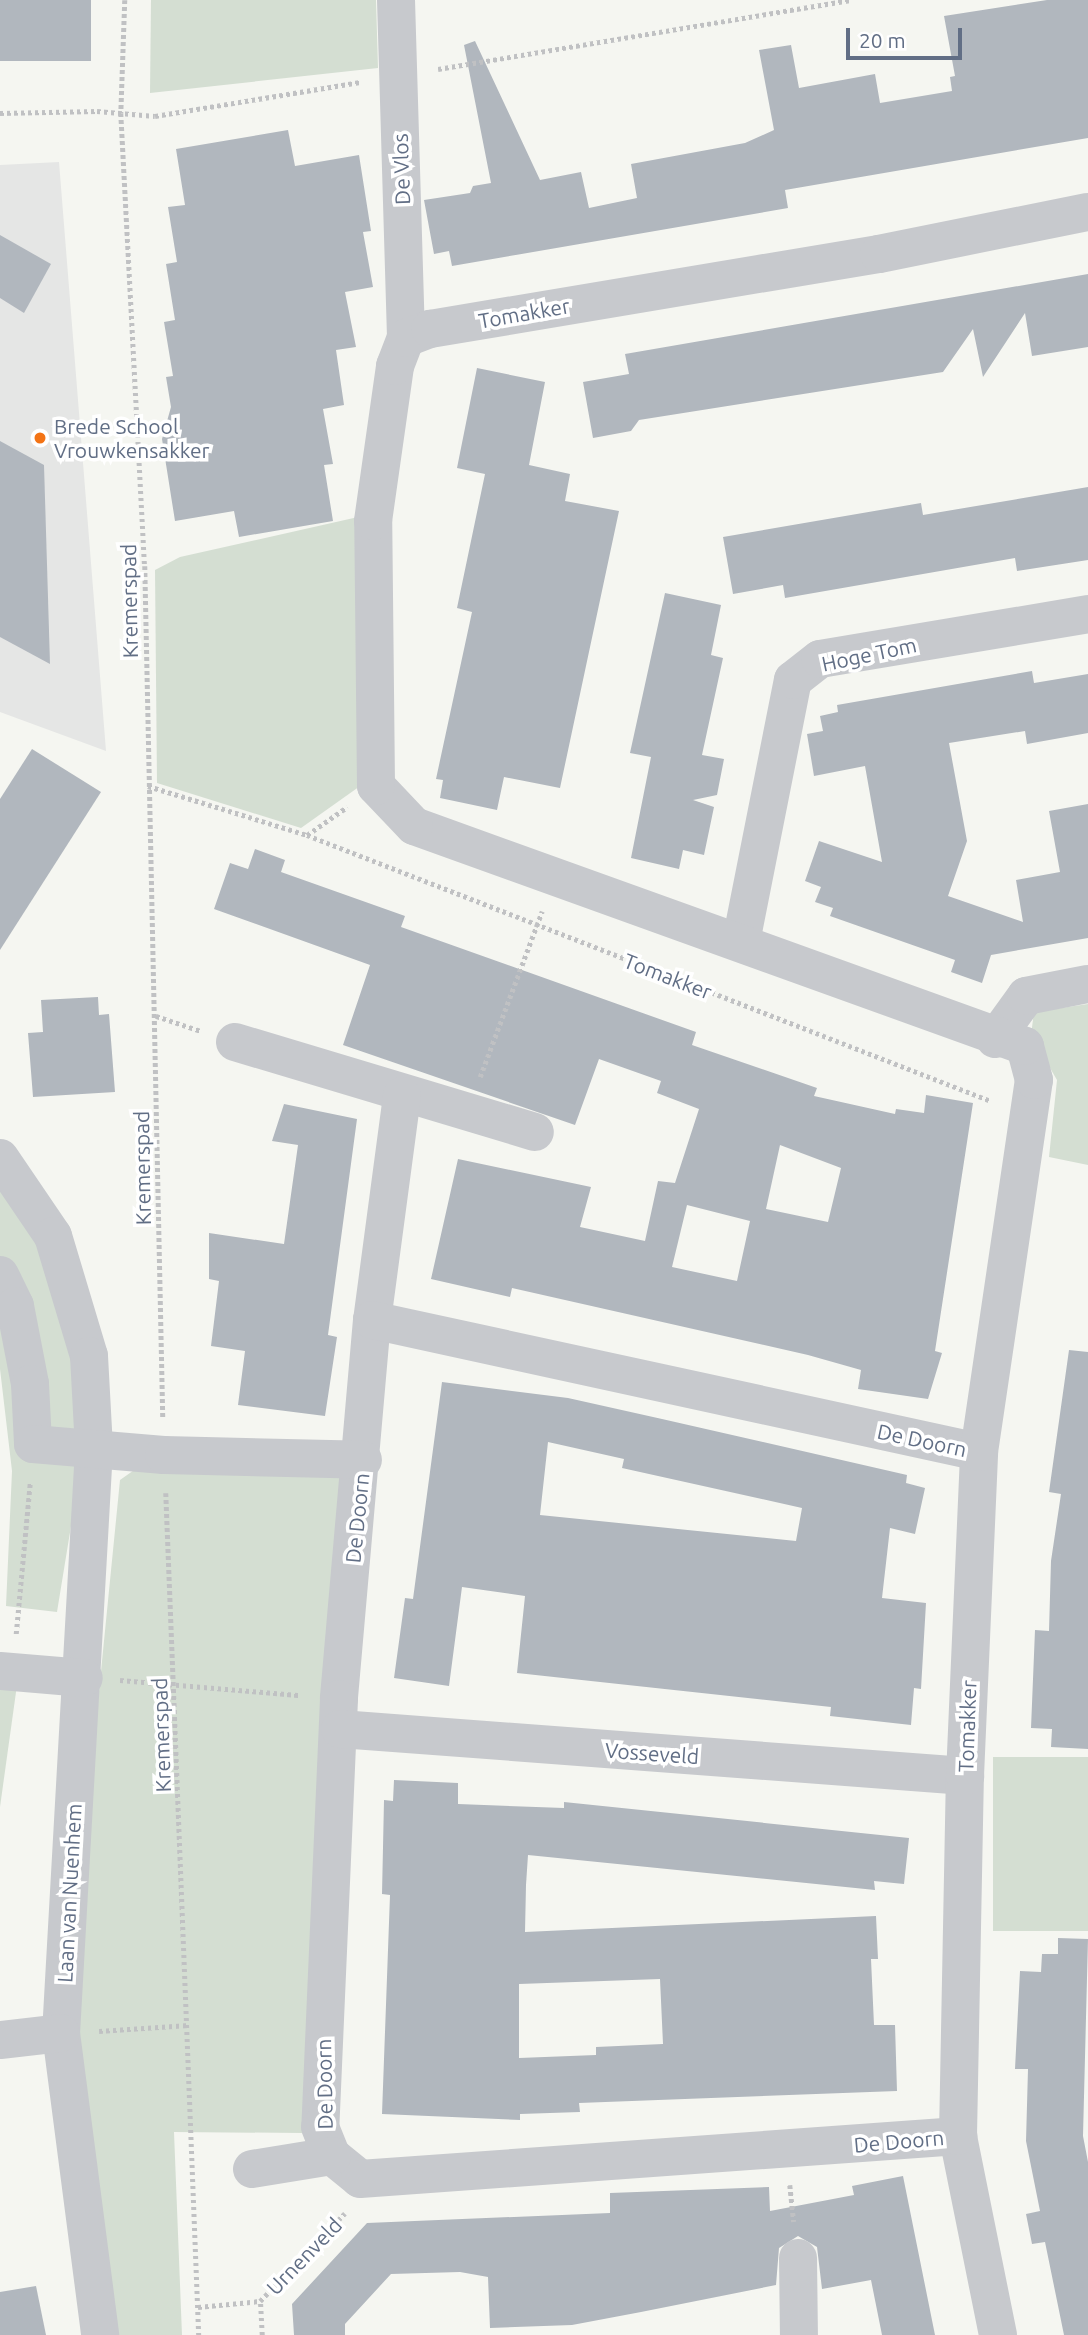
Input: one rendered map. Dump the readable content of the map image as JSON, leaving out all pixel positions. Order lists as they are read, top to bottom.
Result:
{
  "streets": {
    "street": [
      "De Vlos",
      "Tomakker",
      "Hoge Tom",
      "De Doorn",
      "Vosseveld",
      "Laan van Nuenhem"
    ],
    "path": ["Kremerspad", "Urnenveld"]
  },
  "crossings": [
    ["De Vlos", "Tomakker"],
    ["Tomakker", "Kremerspad"],
    ["Tomakker", "Hoge Tom"],
    ["Tomakker", "De Doorn"],
    ["Tomakker", "Vosseveld"],
    ["Kremerspad", "De Doorn"],
    ["De Doorn", "Vosseveld"],
    ["De Doorn", "Laan van Nuenhem"],
    ["De Doorn", "Urnenveld"]
  ],
  "places": ["Brede School Vrouwkensakker"],
  "scale_bar": "20 m"
}
